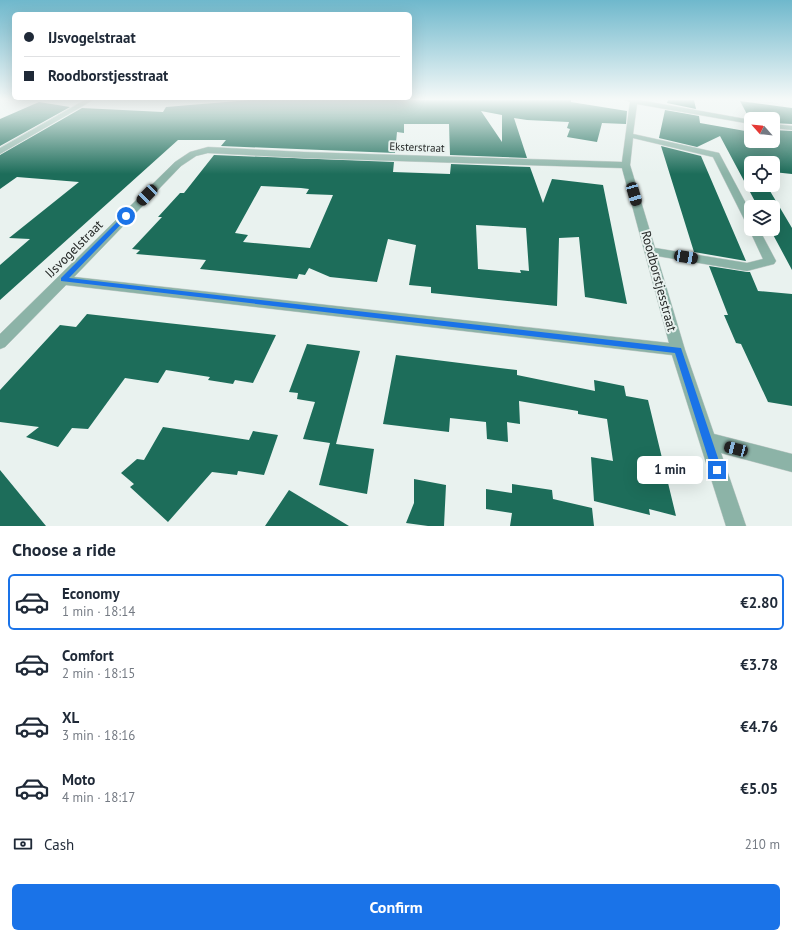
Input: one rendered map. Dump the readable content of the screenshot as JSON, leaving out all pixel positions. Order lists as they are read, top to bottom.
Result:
{
  "streets": {
    "street": ["Eksterstraat", "IJsvogelstraat", "Roodborstjesstraat"]
  },
  "crossings": [
    ["Eksterstraat", "IJsvogelstraat"],
    ["Eksterstraat", "Roodborstjesstraat"]
  ],
  "north": "top left",
  "page": {
    "banner": ["IJsvogelstraat", "Roodborstjesstraat"],
    "bubble": "1 min",
    "heading": "Choose a ride",
    "list": [
      {
        "name": "Economy",
        "note": "1 min · 18:14",
        "value": "€2.80"
      },
      {
        "name": "Comfort",
        "note": "2 min · 18:15",
        "value": "€3.78"
      },
      {
        "name": "XL",
        "note": "3 min · 18:16",
        "value": "€4.76"
      },
      {
        "name": "Moto",
        "note": "4 min · 18:17",
        "value": "€5.05"
      }
    ],
    "pay": ["Cash", "210 m"],
    "buttons": "Confirm"
  }
}
